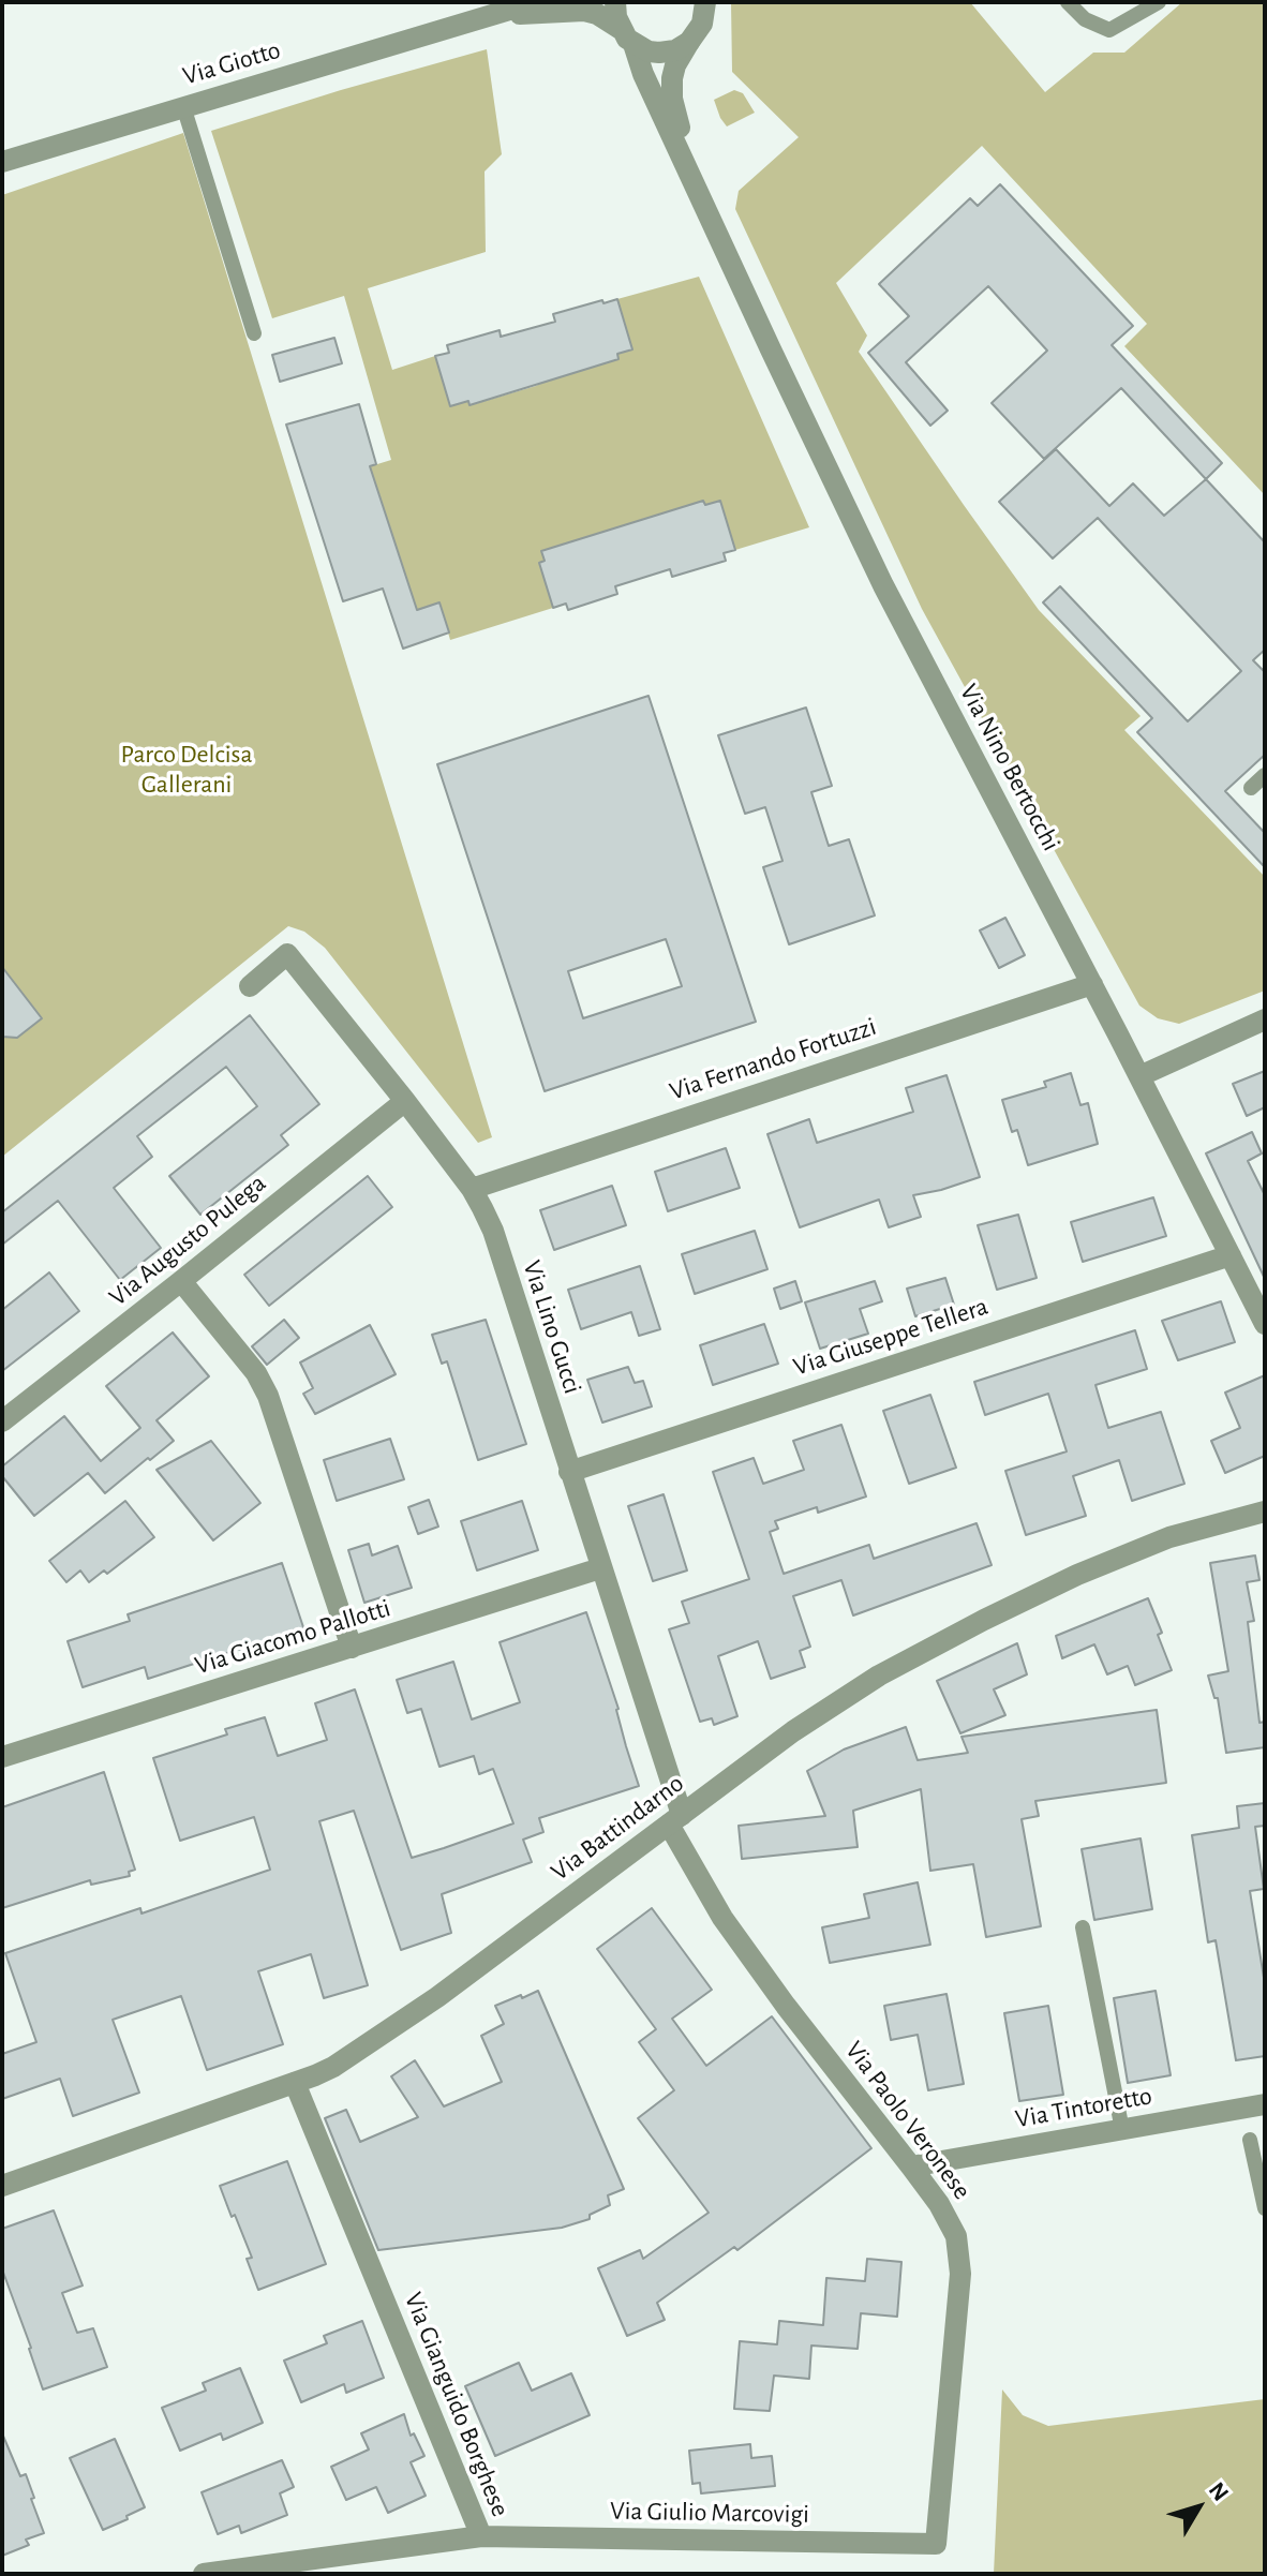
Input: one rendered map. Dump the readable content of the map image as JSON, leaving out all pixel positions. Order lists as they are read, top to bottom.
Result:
{
  "streets": {
    "street": [
      "Via Giotto",
      "Via Nino Bertocchi",
      "Via Fernando Fortuzzi",
      "Via Augusto Pulega",
      "Via Lino Gucci",
      "Via Giuseppe Tellera",
      "Via Giacomo Pallotti",
      "Via Battindarno",
      "Via Tintoretto",
      "Via Paolo Veronese",
      "Via Gianguido Borghese",
      "Via Giulio Marcovigi"
    ]
  },
  "crossings": [
    ["Via Giotto", "Via Nino Bertocchi"],
    ["Via Nino Bertocchi", "Via Fernando Fortuzzi"],
    ["Via Nino Bertocchi", "Via Giuseppe Tellera"],
    ["Via Fernando Fortuzzi", "Via Lino Gucci"],
    ["Via Augusto Pulega", "Via Lino Gucci"],
    ["Via Lino Gucci", "Via Giuseppe Tellera"],
    ["Via Lino Gucci", "Via Giacomo Pallotti"],
    ["Via Lino Gucci", "Via Battindarno"],
    ["Via Lino Gucci", "Via Paolo Veronese"],
    ["Via Battindarno", "Via Paolo Veronese"],
    ["Via Battindarno", "Via Gianguido Borghese"],
    ["Via Tintoretto", "Via Paolo Veronese"],
    ["Via Paolo Veronese", "Via Giulio Marcovigi"],
    ["Via Gianguido Borghese", "Via Giulio Marcovigi"]
  ],
  "parks": ["Parco Delcisa Gallerani"],
  "north": "top right"
}
